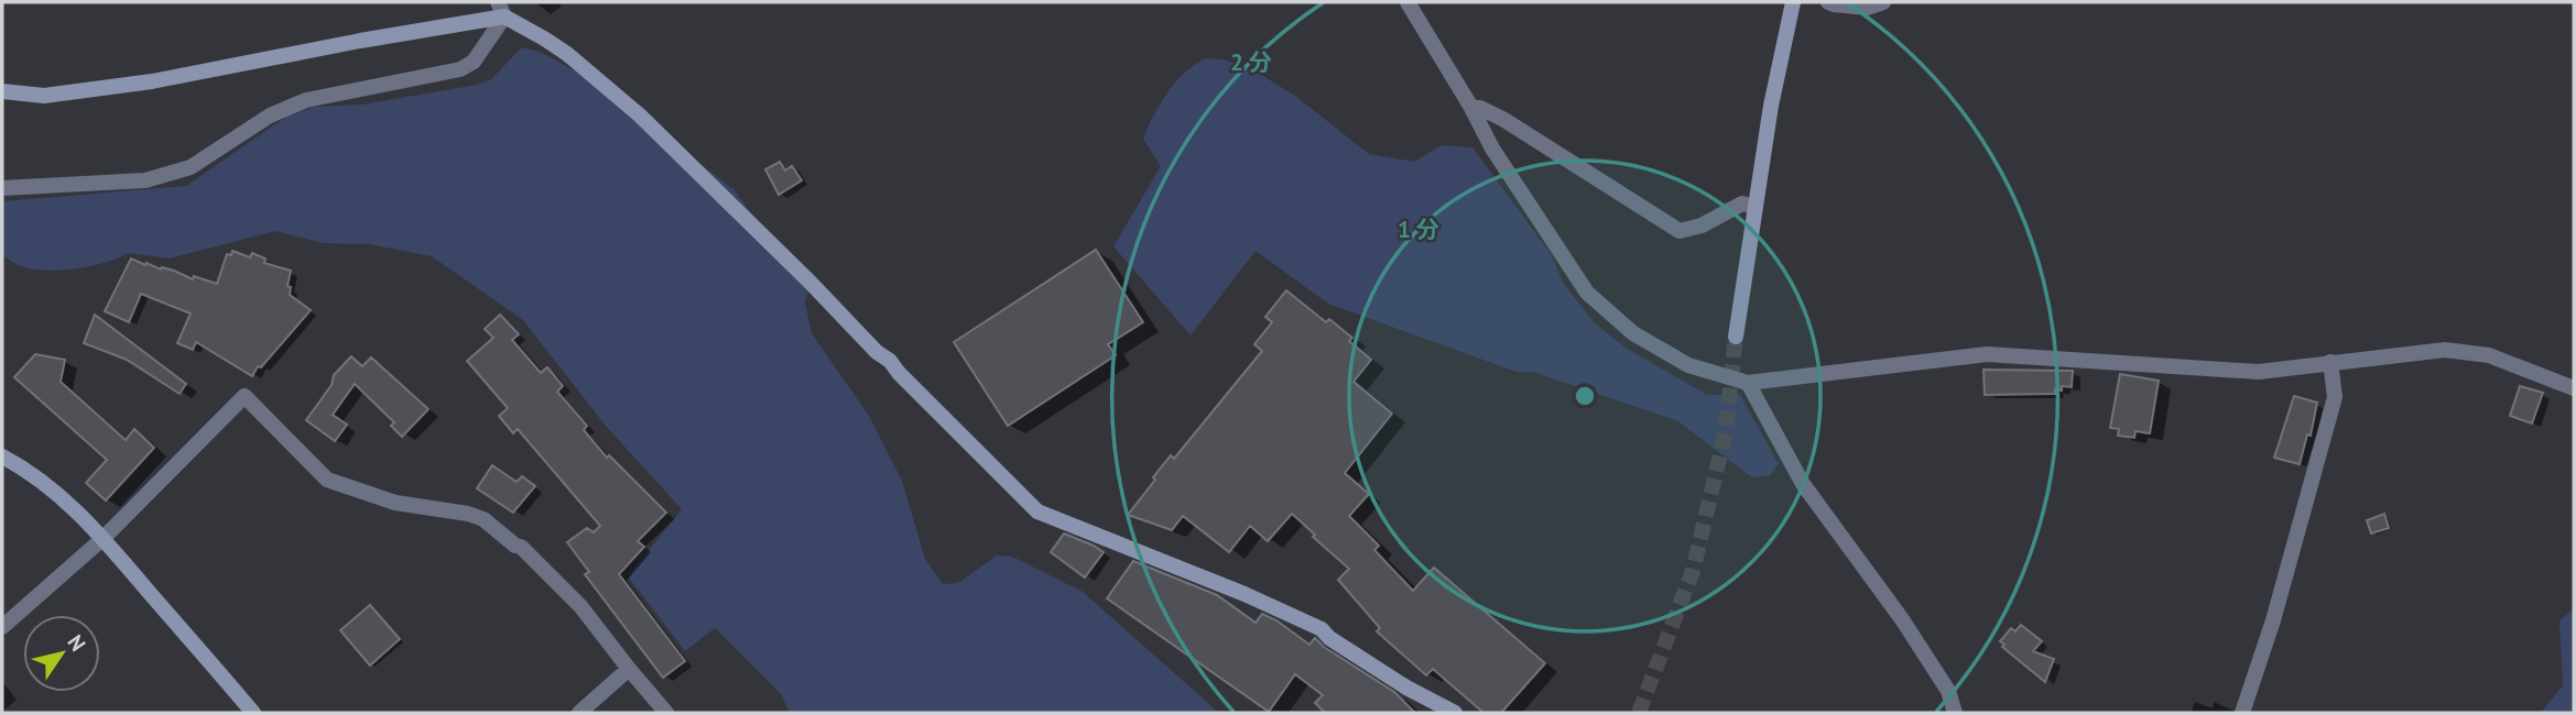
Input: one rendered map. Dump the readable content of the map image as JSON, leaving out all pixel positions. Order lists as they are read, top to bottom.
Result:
{
  "north": "top right",
  "rings": ["2 分", "1 分"]
}
